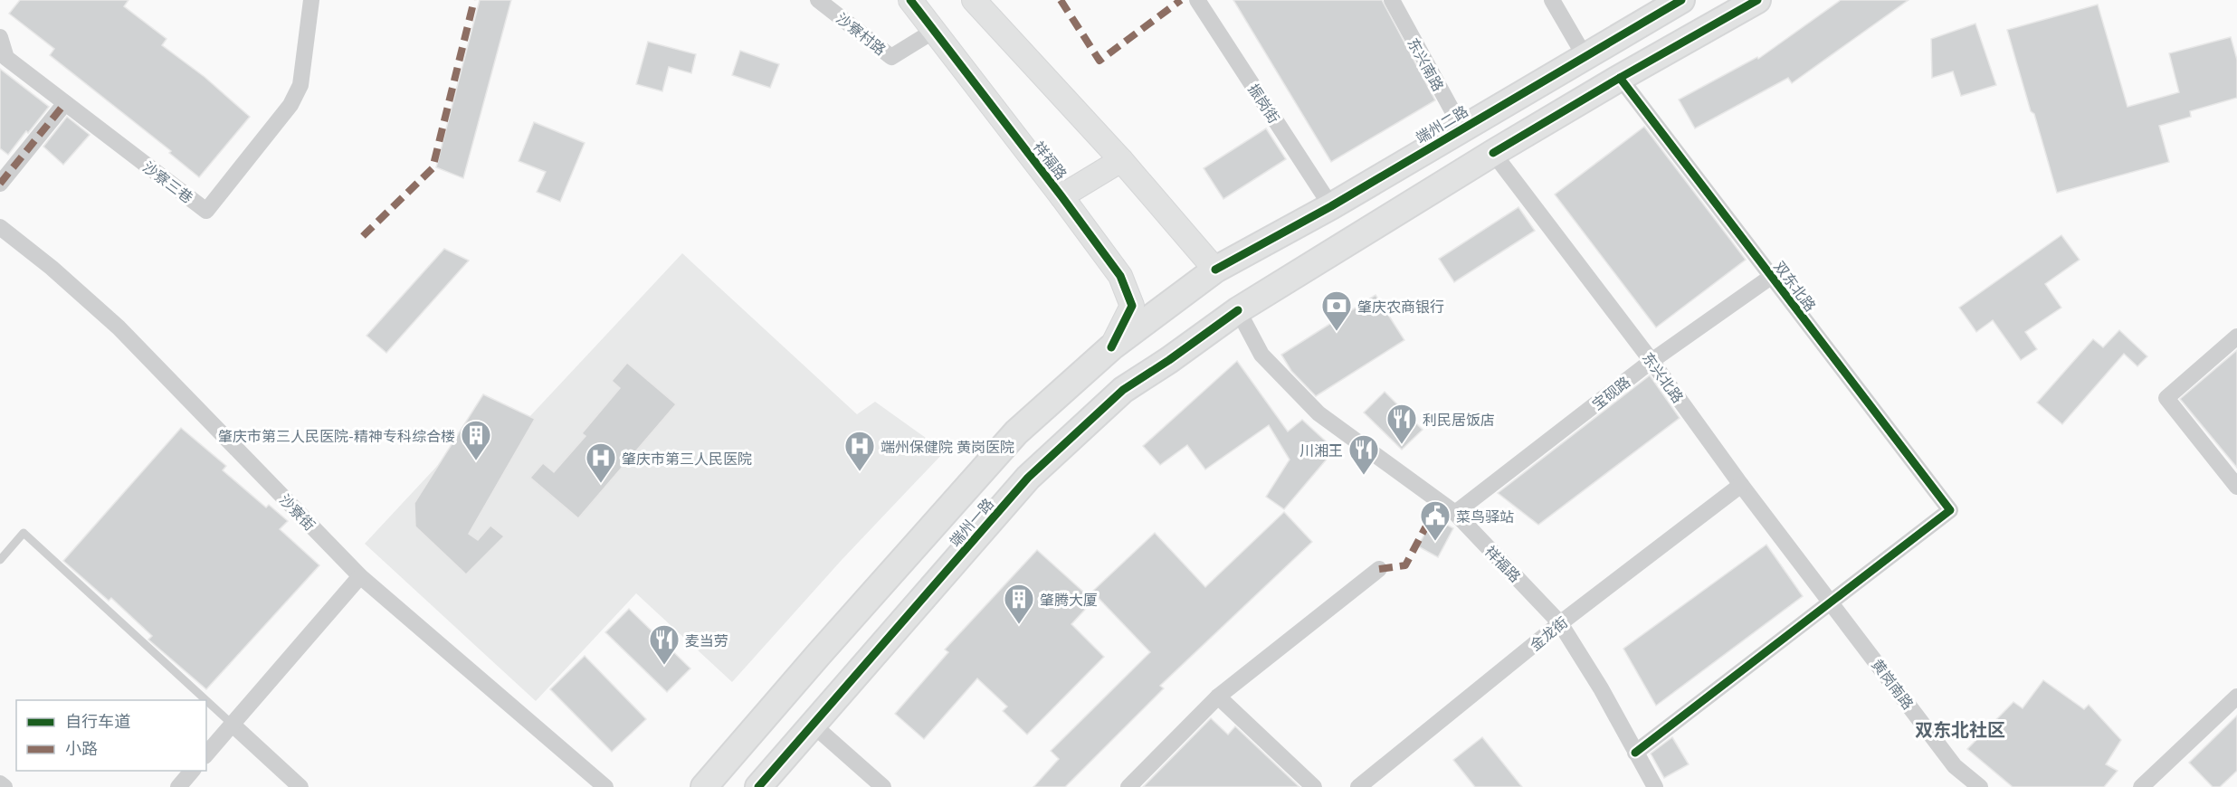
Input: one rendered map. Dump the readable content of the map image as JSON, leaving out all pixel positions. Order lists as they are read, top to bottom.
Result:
{
  "streets": {
    "main road": ["端州二路", "端州一路"],
    "street": [
      "沙寮村路",
      "东兴南路",
      "振岗街",
      "祥福路",
      "沙寮三巷",
      "双东北路",
      "东兴北路",
      "宝砚路",
      "沙寮街",
      "金龙街",
      "黄岗南路"
    ]
  },
  "crossings": [
    ["沙寮村路", "祥福路"],
    ["东兴南路", "端州二路"],
    ["振岗街", "端州二路"],
    ["端州二路", "祥福路"],
    ["端州二路", "端州一路"],
    ["祥福路", "宝砚路"],
    ["祥福路", "端州一路"],
    ["祥福路", "金龙街"],
    ["双东北路", "东兴北路"],
    ["双东北路", "宝砚路"],
    ["双东北路", "黄岗南路"],
    ["东兴北路", "宝砚路"],
    ["东兴北路", "金龙街"],
    ["东兴北路", "黄岗南路"]
  ],
  "districts": ["双东北社区"],
  "places": {
    "bank": ["肇庆农商银行"],
    "restaurant": ["利民居饭店", "川湘王", "麦当劳"],
    "building": ["肇庆市第三人民医院-精神专科综合楼", "肇腾大厦"],
    "hospital": ["端州保健院 黄岗医院", "肇庆市第三人民医院"],
    "public building": ["菜鸟驿站"]
  },
  "legend": ["自行车道", "小路"]
}
